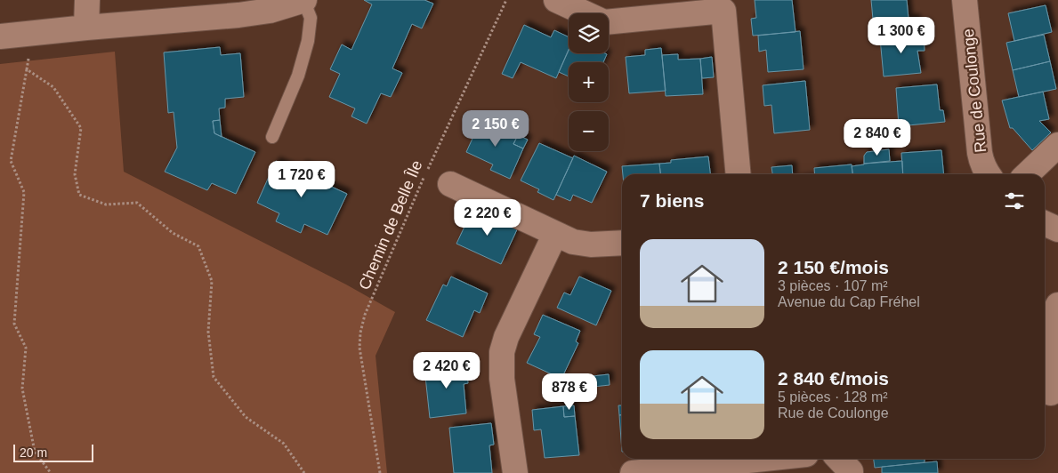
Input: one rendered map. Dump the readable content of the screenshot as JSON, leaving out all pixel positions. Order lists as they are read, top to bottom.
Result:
{
  "streets": {
    "street": ["Rue de Coulonge"],
    "path": ["Chemin de Belle Île"]
  },
  "scale_bar": "20 m",
  "page": {
    "map_buttons": ["+", "−"],
    "price": [
      "1 300 €",
      "2 150 €",
      "2 840 €",
      "1 720 €",
      "2 220 €",
      "2 420 €",
      "878 €"
    ],
    "heading": "7 biens",
    "list": [
      {
        "name": "2 150 €/mois",
        "note": "3 pièces · 107 m² · Avenue du Cap Fréhel"
      },
      {
        "name": "2 840 €/mois",
        "note": "5 pièces · 128 m² · Rue de Coulonge"
      }
    ],
    "scale": "20 m"
  }
}
